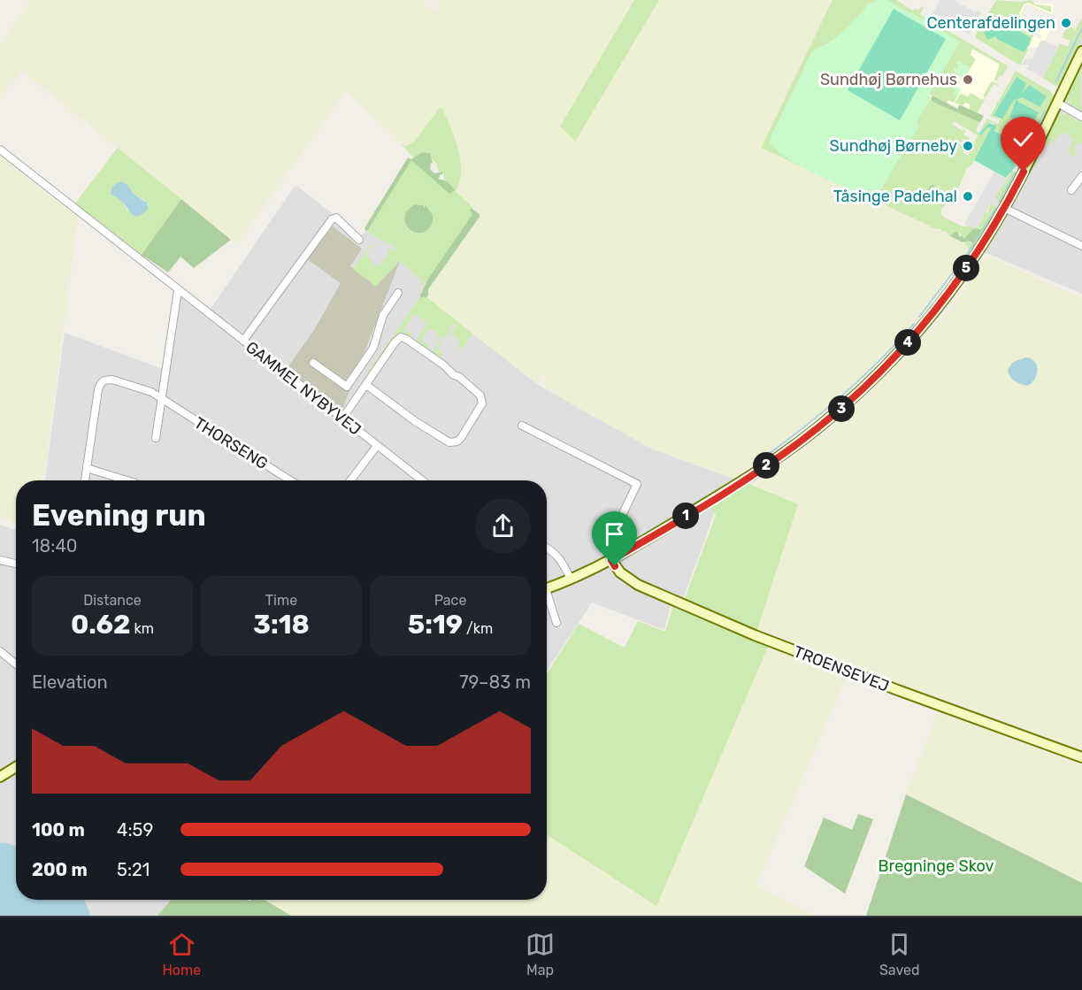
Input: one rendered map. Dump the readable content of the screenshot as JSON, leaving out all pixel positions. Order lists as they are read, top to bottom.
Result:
{
  "streets": {
    "street": ["GAMMEL NYBYVEJ", "THORSENG", "TROENSEVEJ"]
  },
  "parks": ["Bregninge Skov"],
  "places": [
    "Centerafdelingen",
    "Sundhøj Børnehus",
    "Sundhøj Børneby",
    "Tåsinge Padelhal"
  ],
  "page": {
    "pins": [
      "5",
      "4",
      "3",
      "2",
      "1"
    ],
    "heading": ["Evening run", "18:40"],
    "stats": [
      ["Distance", "0.62 km"],
      ["Time", "3:18"],
      ["Pace", "5:19 /km"]
    ],
    "chart": ["Elevation", "79–83 m"],
    "list": [
      {
        "name": "100 m",
        "note": "4:59"
      },
      {
        "name": "200 m",
        "note": "5:21"
      }
    ],
    "tabs": ["Home", "Map", "Saved"]
  }
}
